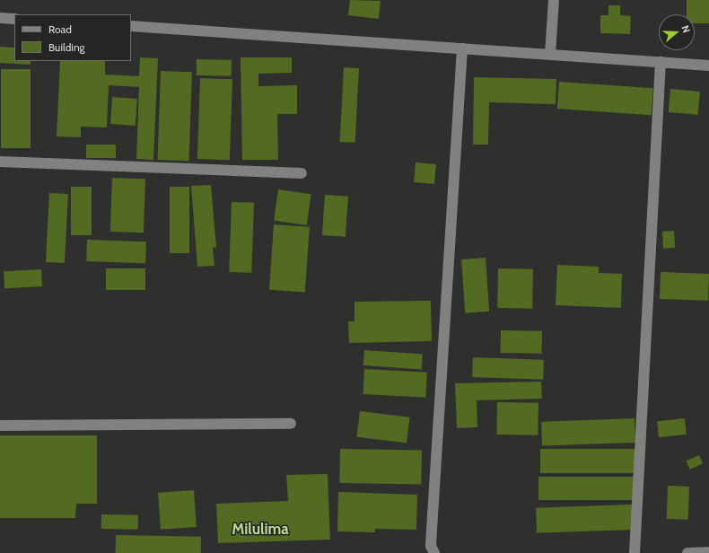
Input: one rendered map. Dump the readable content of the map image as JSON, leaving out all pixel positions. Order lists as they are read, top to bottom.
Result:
{
  "districts": ["Milulima"],
  "legend": ["Road", "Building"],
  "north": "right"
}
